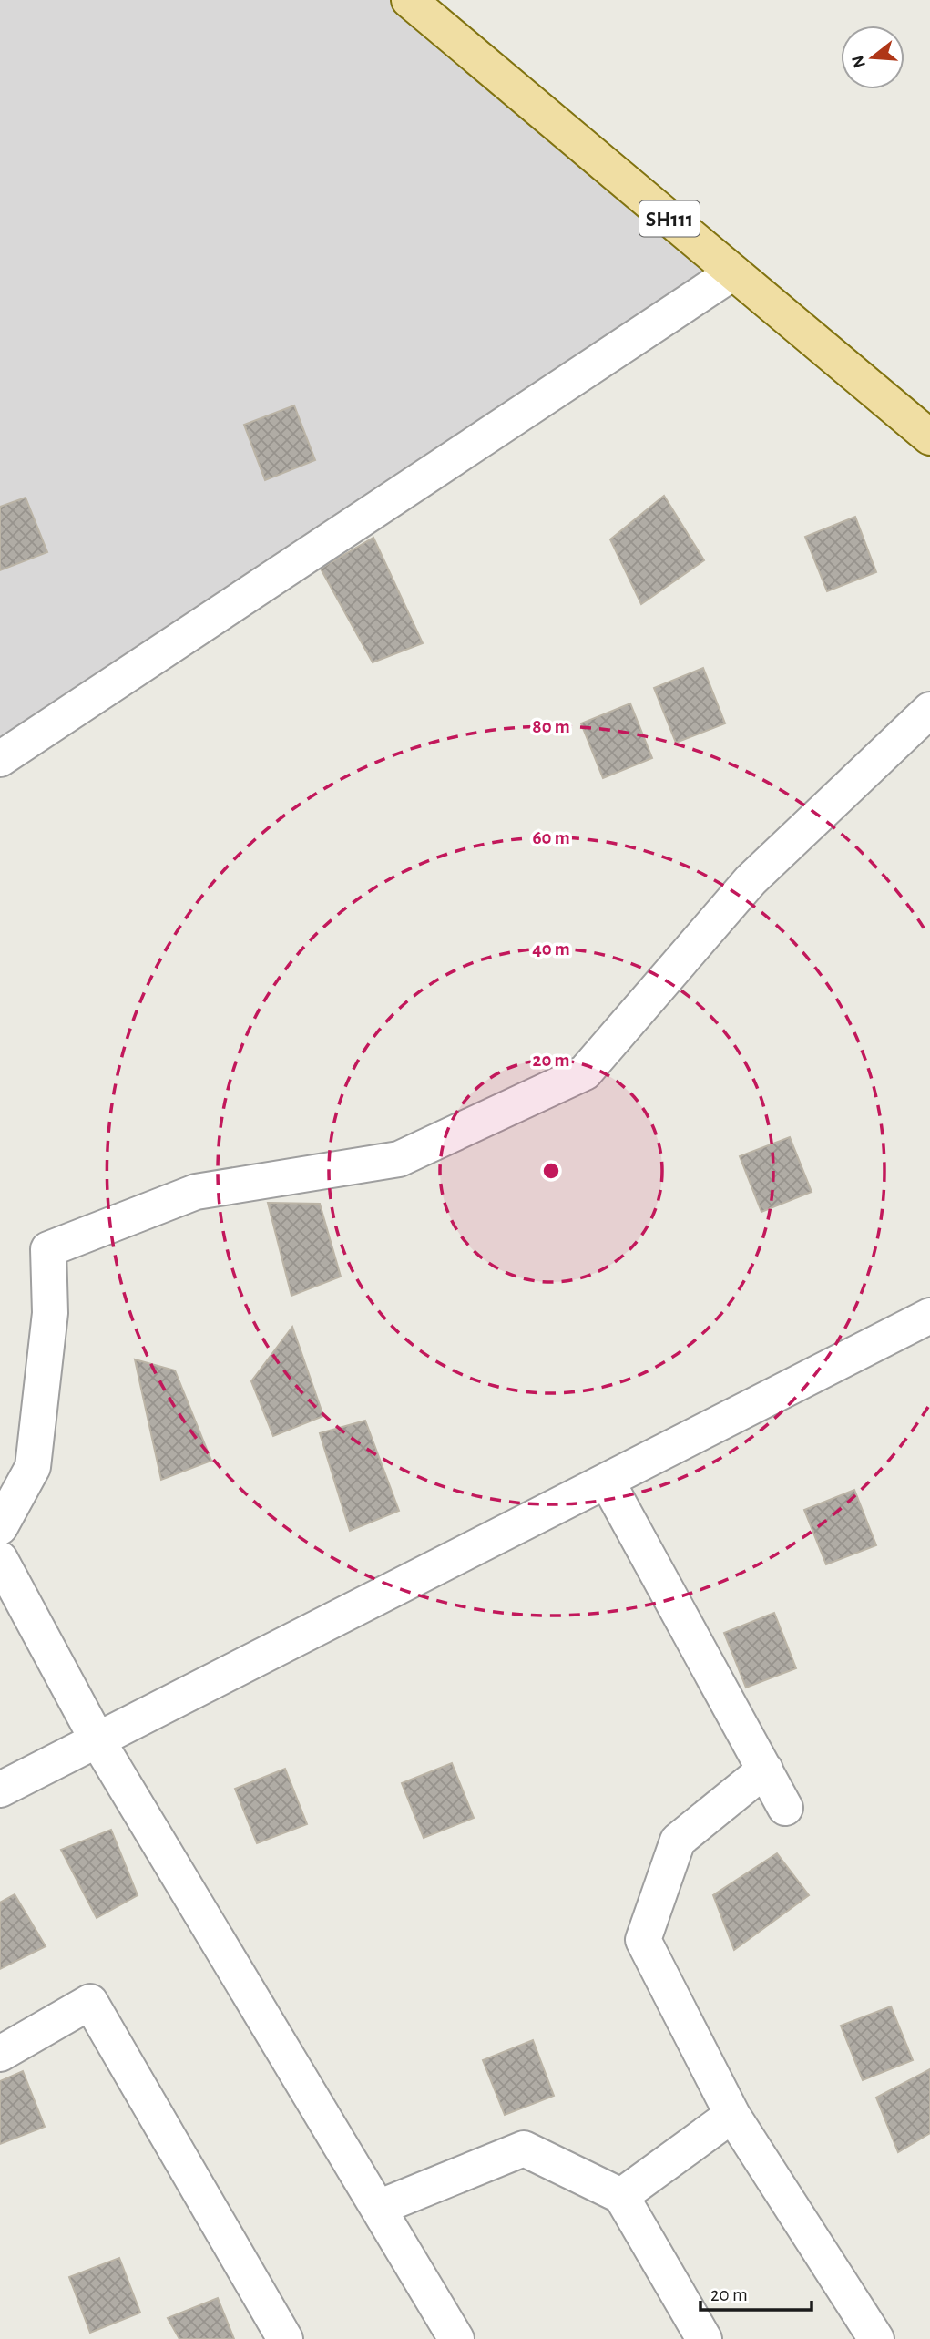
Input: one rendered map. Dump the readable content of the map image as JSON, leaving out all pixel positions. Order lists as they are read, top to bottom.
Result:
{
  "streets": {
    "main road": ["SH111"]
  },
  "scale_bar": "20 m",
  "north": "left",
  "rings": [
    "80 m",
    "60 m",
    "40 m",
    "20 m"
  ]
}
